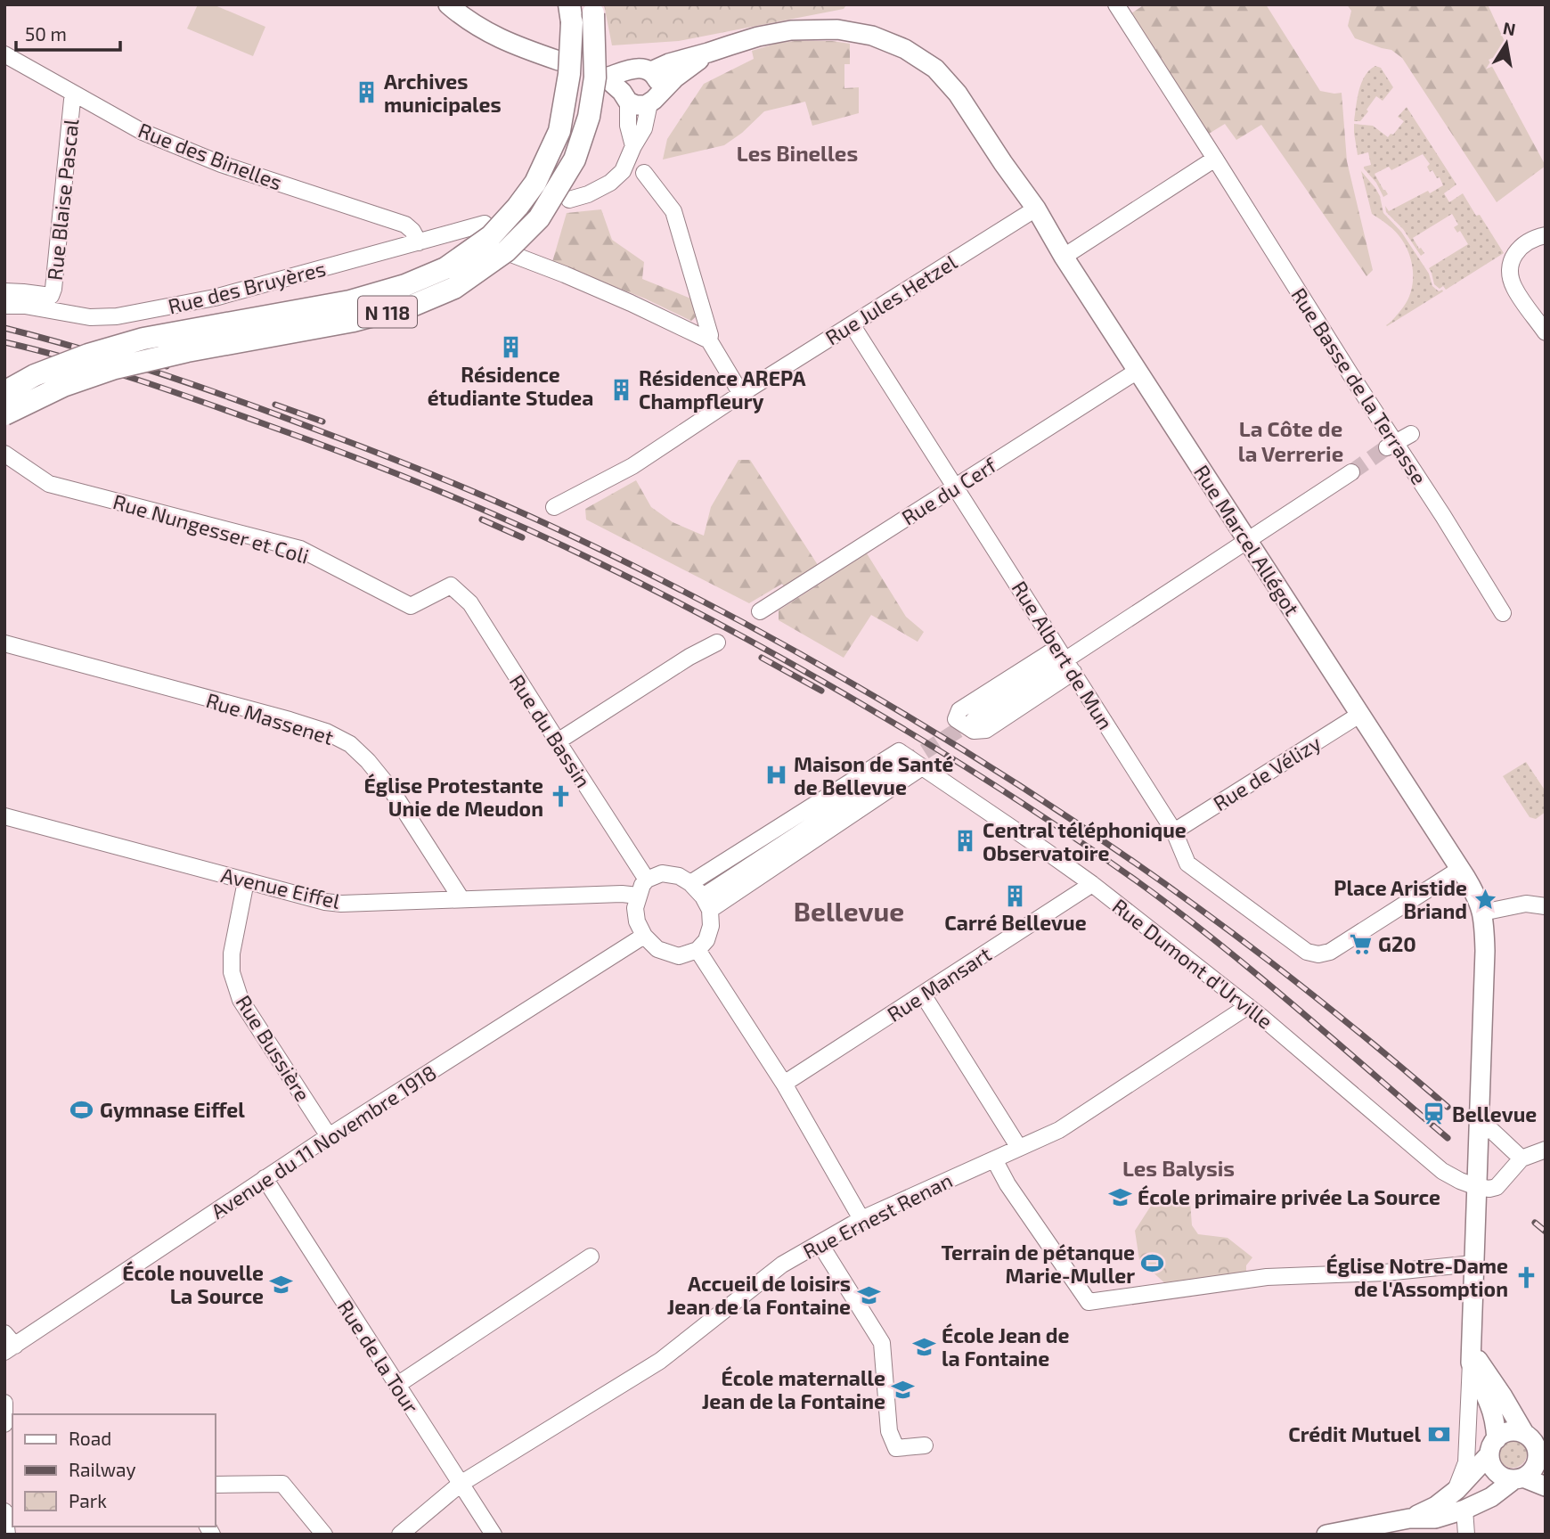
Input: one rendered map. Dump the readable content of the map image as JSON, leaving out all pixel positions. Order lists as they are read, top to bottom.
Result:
{
  "streets": {
    "highway": ["N 118"],
    "main road": ["Rue Marcel Allégot"],
    "street": [
      "Rue des Binelles",
      "Rue Blaise Pascal",
      "Rue des Bruyères",
      "Rue Jules Hetzel",
      "Rue Basse de la Terrasse",
      "Rue du Cerf",
      "Rue Nungesser et Coli",
      "Rue Albert de Mun",
      "Rue Massenet",
      "Rue du Bassin",
      "Rue de Vélizy",
      "Avenue Eiffel",
      "Rue Dumont d'Urville",
      "Rue Mansart",
      "Rue Bussière",
      "Avenue du 11 Novembre 1918",
      "Rue Ernest Renan",
      "Rue de la Tour"
    ]
  },
  "crossings": [
    ["Rue des Binelles", "Rue Blaise Pascal"],
    ["Rue des Binelles", "Rue des Bruyères"],
    ["Rue Jules Hetzel", "Rue Marcel Allégot"],
    ["Rue Jules Hetzel", "Rue Albert de Mun"],
    ["Rue du Cerf", "Rue Marcel Allégot"],
    ["Rue du Cerf", "Rue Albert de Mun"],
    ["Rue Nungesser et Coli", "Rue du Bassin"],
    ["Rue Marcel Allégot", "Rue Albert de Mun"],
    ["Rue Marcel Allégot", "Rue de Vélizy"],
    ["Rue Albert de Mun", "Rue de Vélizy"],
    ["Rue Massenet", "Avenue Eiffel"],
    ["Rue du Bassin", "Avenue Eiffel"],
    ["Rue du Bassin", "Avenue du 11 Novembre 1918"],
    ["Avenue Eiffel", "Rue Bussière"],
    ["Avenue Eiffel", "Avenue du 11 Novembre 1918"],
    ["Rue Dumont d'Urville", "Rue Mansart"],
    ["Rue Dumont d'Urville", "Rue Ernest Renan"],
    ["Rue Bussière", "Avenue du 11 Novembre 1918"],
    ["Avenue du 11 Novembre 1918", "Rue de la Tour"],
    ["Rue Ernest Renan", "Rue de la Tour"]
  ],
  "districts": [
    "Les Binelles",
    "La Côte de la Verrerie",
    "Bellevue",
    "Les Balysis"
  ],
  "places": {
    "building": [
      "Archives municipales",
      "Résidence étudiante Studea",
      "Résidence AREPA Champfleury",
      "Central téléphonique Observatoire",
      "Carré Bellevue"
    ],
    "hospital": ["Maison de Santé de Bellevue"],
    "church": ["Église Protestante Unie de Meudon", "Église Notre-Dame de l'Assomption"],
    "place": ["Place Aristide Briand"],
    "supermarket": ["G20"],
    "sports": ["Gymnase Eiffel", "Terrain de pétanque Marie-Muller"],
    "station": ["Bellevue"],
    "school or university": [
      "École primaire privée La Source",
      "École nouvelle La Source",
      "Accueil de loisirs Jean de la Fontaine",
      "École Jean de la Fontaine",
      "École maternalle Jean de la Fontaine"
    ],
    "bank": ["Crédit Mutuel"]
  },
  "legend": ["Road", "Railway", "Park"],
  "scale_bar": "50 m",
  "north": "top"
}
